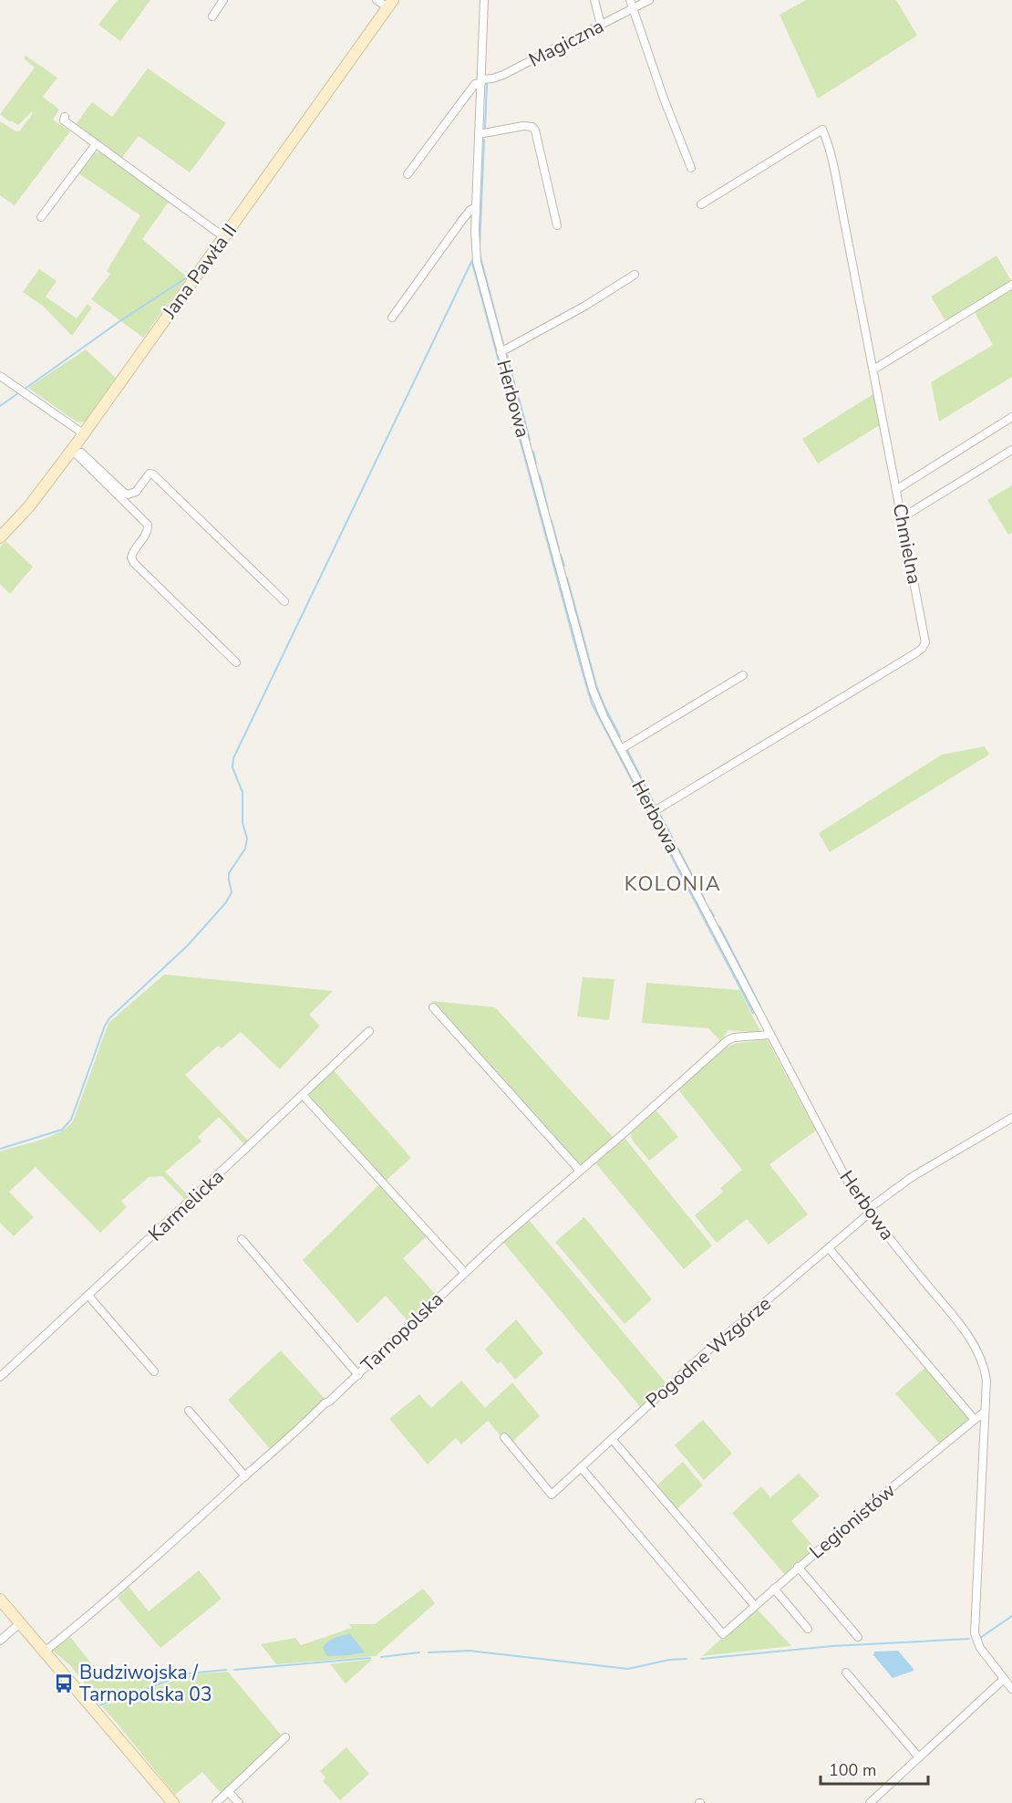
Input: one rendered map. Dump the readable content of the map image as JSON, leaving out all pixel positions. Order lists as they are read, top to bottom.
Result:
{
  "streets": {
    "street": [
      "Magiczna",
      "Jana Pawła II",
      "Herbowa",
      "Chmielna",
      "Karmelicka",
      "Tarnopolska",
      "Pogodne Wzgórze",
      "Legionistów"
    ]
  },
  "crossings": [
    ["Magiczna", "Herbowa"],
    ["Herbowa", "Chmielna"],
    ["Herbowa", "Tarnopolska"],
    ["Herbowa", "Pogodne Wzgórze"],
    ["Herbowa", "Legionistów"],
    ["Pogodne Wzgórze", "Legionistów"]
  ],
  "districts": ["KOLONIA"],
  "places": {
    "bus stop": ["Budziwojska / Tarnopolska 03"]
  },
  "scale_bar": "100 m"
}
